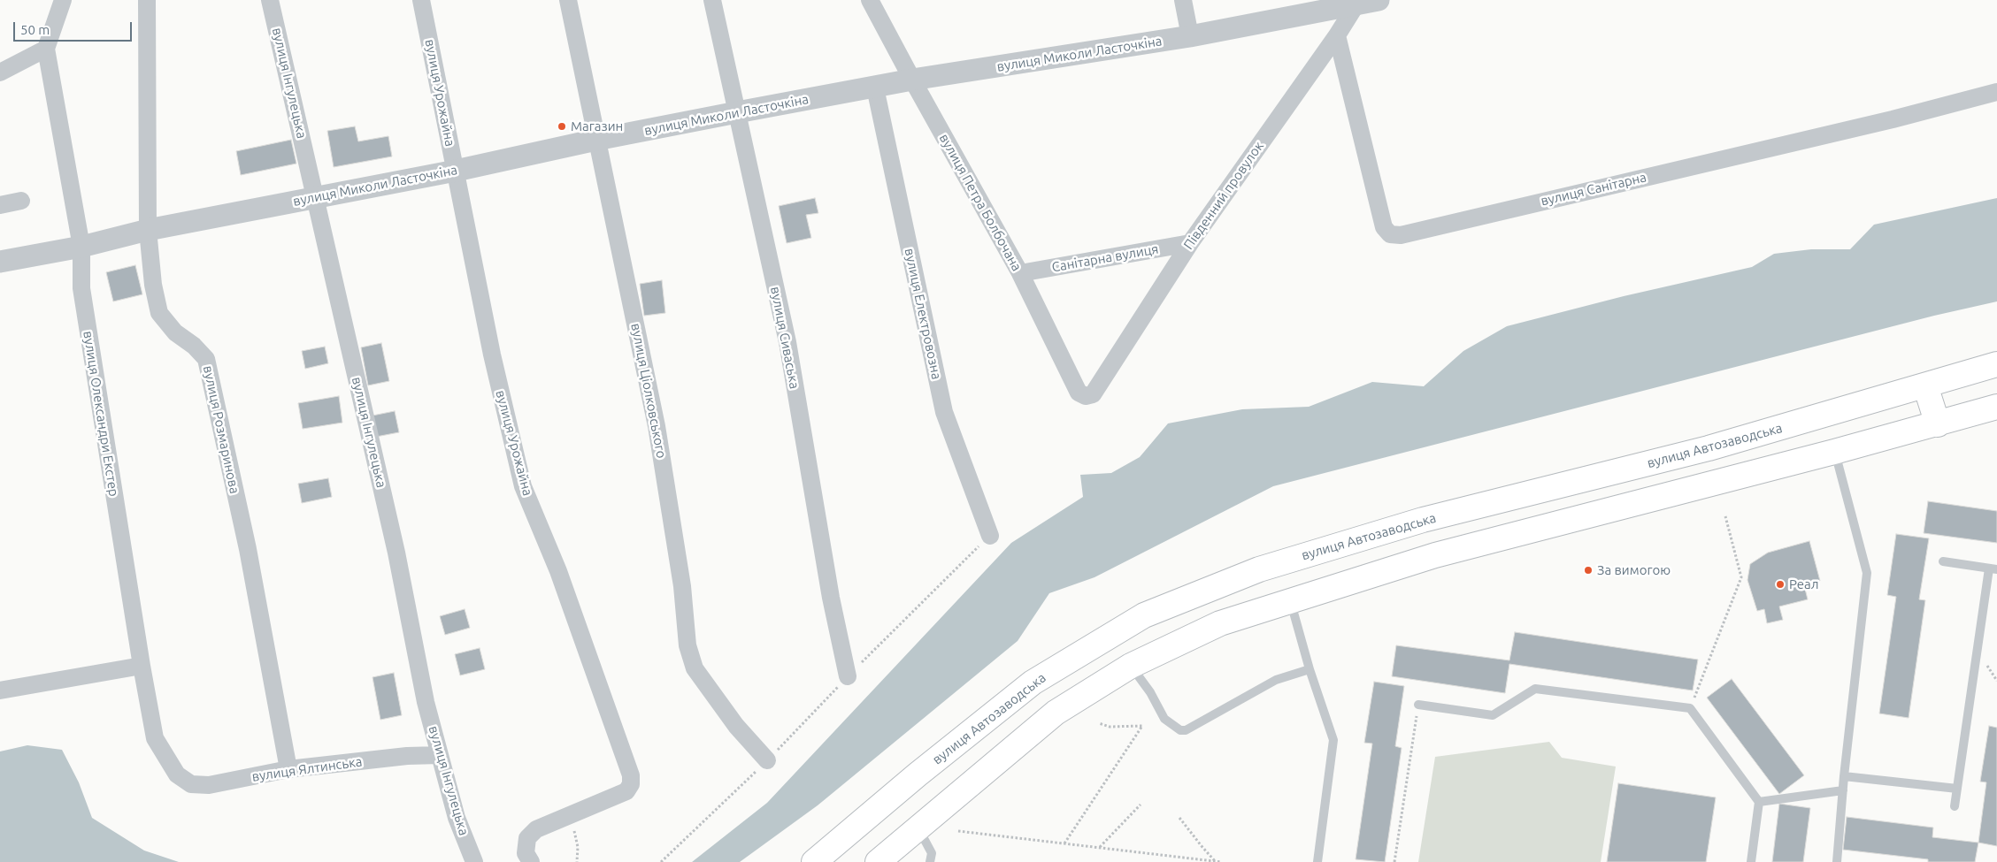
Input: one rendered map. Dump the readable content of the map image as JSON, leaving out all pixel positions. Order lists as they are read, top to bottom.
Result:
{
  "streets": {
    "main road": ["вулиця Автозаводська"],
    "street": [
      "вулиця Миколи Ласточкіна",
      "вулиця Інгулецька",
      "вулиця Урожайна",
      "вулиця Санітарна",
      "Південний провулок",
      "вулиця Петра Болбочана",
      "Санітарна вулиця",
      "вулиця Електровозна",
      "вулиця Сиваська",
      "вулиця Ціолковського",
      "вулиця Олександри Екстер",
      "вулиця Розмаринова",
      "вулиця Ялтинська"
    ]
  },
  "crossings": [
    ["вулиця Миколи Ласточкіна", "вулиця Інгулецька"],
    ["вулиця Миколи Ласточкіна", "вулиця Урожайна"],
    ["вулиця Миколи Ласточкіна", "Південний провулок"],
    ["вулиця Миколи Ласточкіна", "вулиця Петра Болбочана"],
    ["вулиця Миколи Ласточкіна", "вулиця Електровозна"],
    ["вулиця Миколи Ласточкіна", "вулиця Сиваська"],
    ["вулиця Миколи Ласточкіна", "вулиця Ціолковського"],
    ["вулиця Миколи Ласточкіна", "вулиця Олександри Екстер"],
    ["вулиця Миколи Ласточкіна", "вулиця Розмаринова"],
    ["вулиця Інгулецька", "вулиця Ялтинська"],
    ["вулиця Санітарна", "Південний провулок"],
    ["Південний провулок", "вулиця Петра Болбочана"],
    ["Південний провулок", "Санітарна вулиця"],
    ["вулиця Петра Болбочана", "Санітарна вулиця"],
    ["вулиця Олександри Екстер", "вулиця Ялтинська"],
    ["вулиця Розмаринова", "вулиця Ялтинська"]
  ],
  "places": ["Магазин", "За вимогою", "Реал"],
  "scale_bar": "50 m"
}
